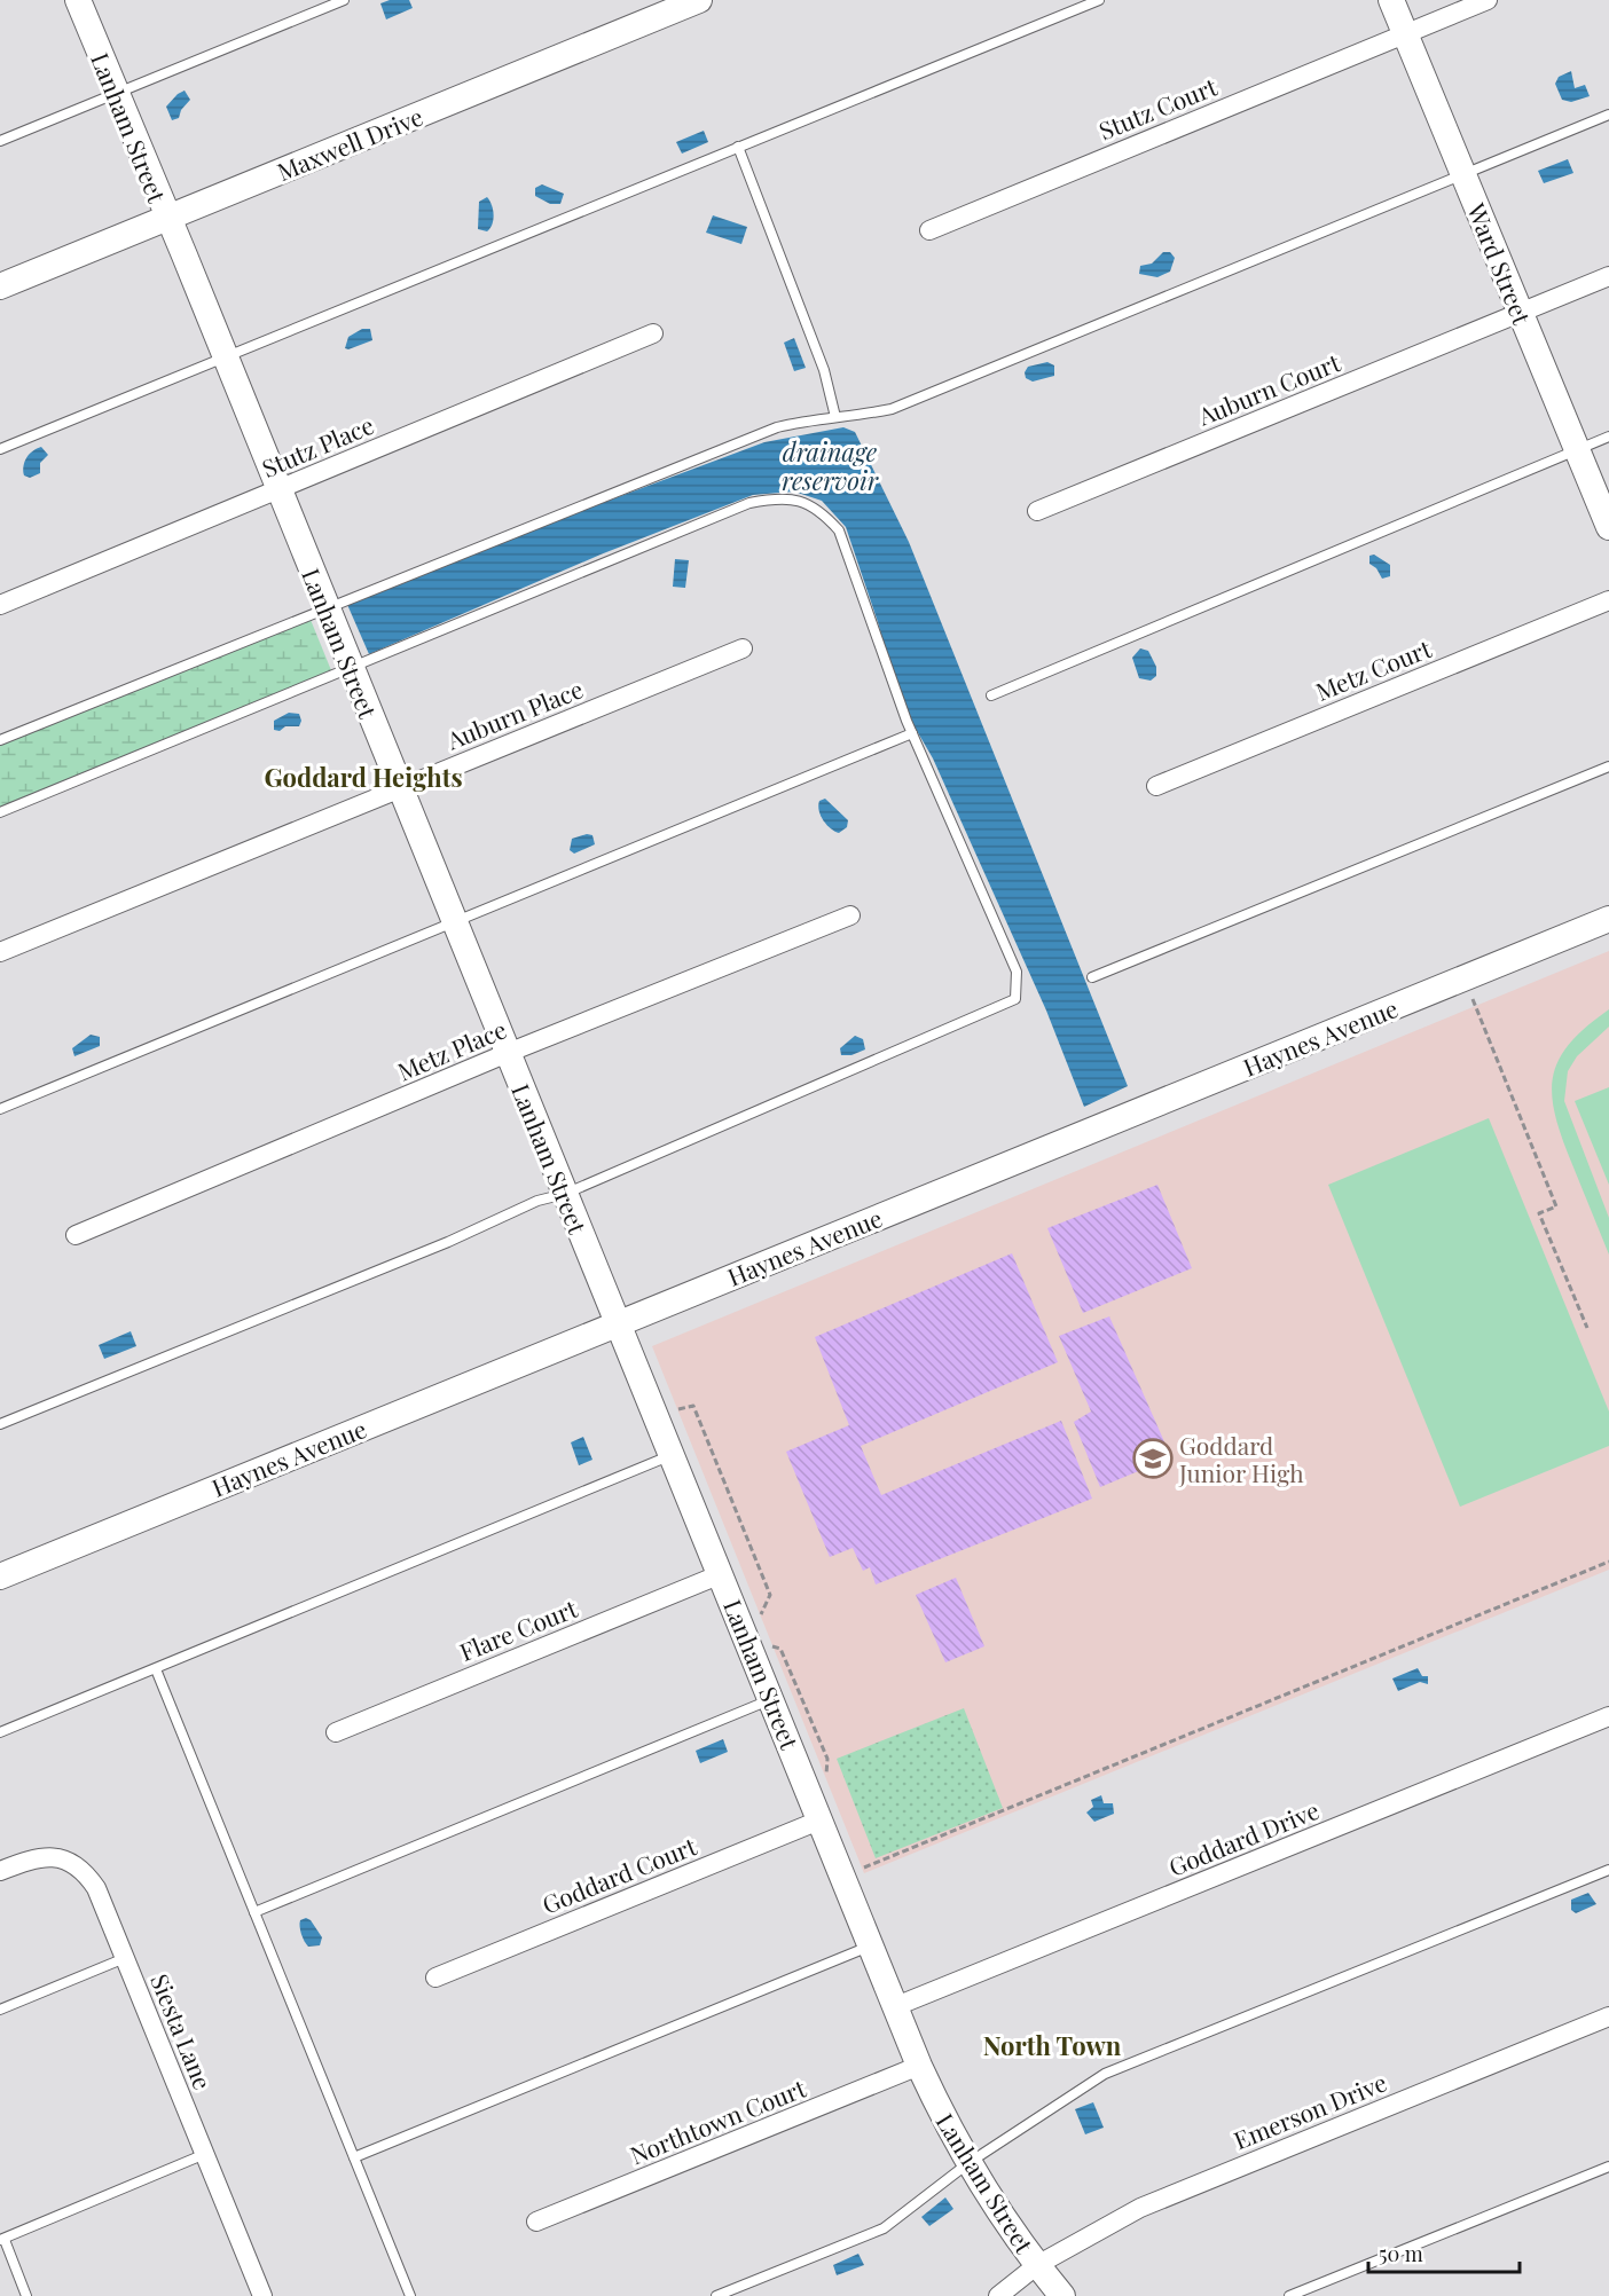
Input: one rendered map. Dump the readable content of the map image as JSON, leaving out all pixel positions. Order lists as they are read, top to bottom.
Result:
{
  "streets": {
    "street": [
      "Stutz Court",
      "Lanham Street",
      "Maxwell Drive",
      "Ward Street",
      "Auburn Court",
      "Stutz Place",
      "Metz Court",
      "Auburn Place",
      "Haynes Avenue",
      "Metz Place",
      "Flare Court",
      "Goddard Drive",
      "Goddard Court",
      "Siesta Lane",
      "Emerson Drive",
      "Northtown Court"
    ]
  },
  "crossings": [
    ["Stutz Court", "Ward Street"],
    ["Lanham Street", "Maxwell Drive"],
    ["Lanham Street", "Stutz Place"],
    ["Lanham Street", "Auburn Place"],
    ["Lanham Street", "Haynes Avenue"],
    ["Lanham Street", "Metz Place"],
    ["Lanham Street", "Flare Court"],
    ["Lanham Street", "Goddard Drive"],
    ["Lanham Street", "Goddard Court"],
    ["Lanham Street", "Emerson Drive"],
    ["Lanham Street", "Northtown Court"],
    ["Ward Street", "Auburn Court"]
  ],
  "districts": ["Goddard Heights", "North Town"],
  "water": ["drainage reservoir"],
  "places": {
    "school or university": ["Goddard Junior High"]
  },
  "scale_bar": "50 m"
}
